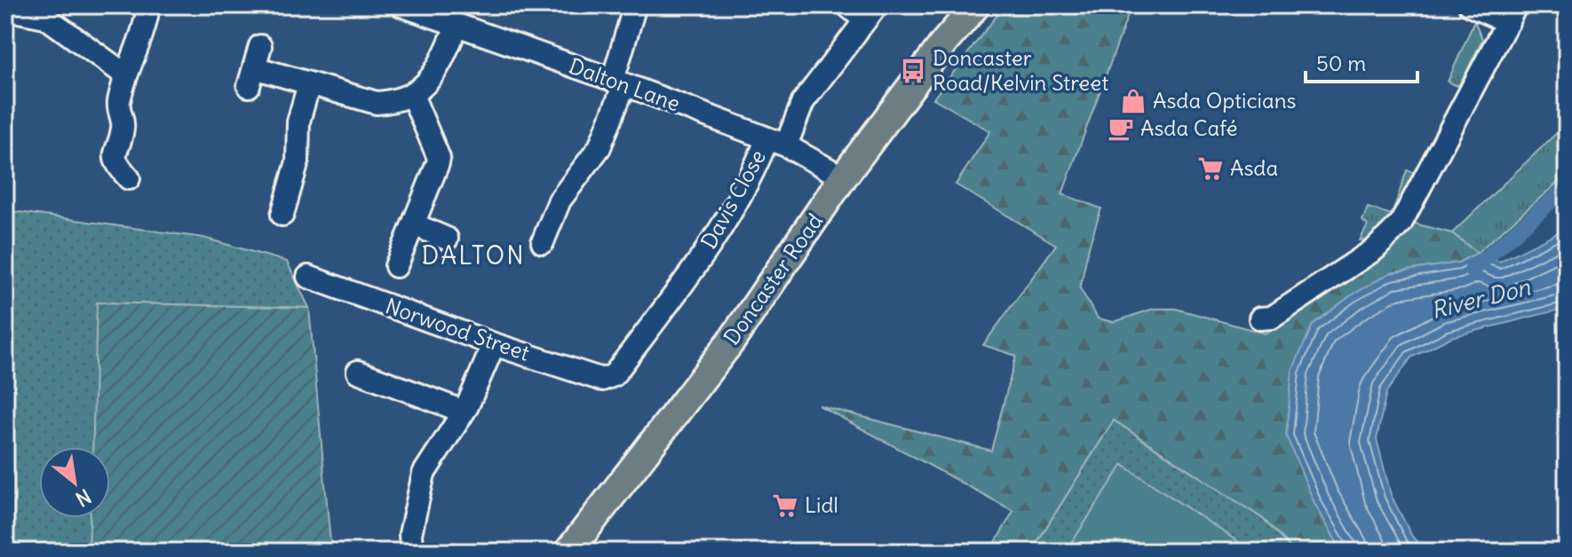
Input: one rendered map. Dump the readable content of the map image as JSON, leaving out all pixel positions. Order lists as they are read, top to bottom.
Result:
{
  "streets": {
    "main road": ["Doncaster Road"],
    "street": ["Dalton Lane", "Davis Close", "Norwood Street"]
  },
  "crossings": [
    ["Dalton Lane", "Davis Close"],
    ["Dalton Lane", "Doncaster Road"],
    ["Davis Close", "Norwood Street"]
  ],
  "districts": ["DALTON"],
  "water": ["River Don"],
  "places": {
    "bus stop": ["Doncaster Road/Kelvin Street"],
    "shop": ["Asda Opticians"],
    "cafe": ["Asda Café"],
    "supermarket": ["Asda", "Lidl"]
  },
  "scale_bar": "50 m",
  "north": "bottom right"
}
